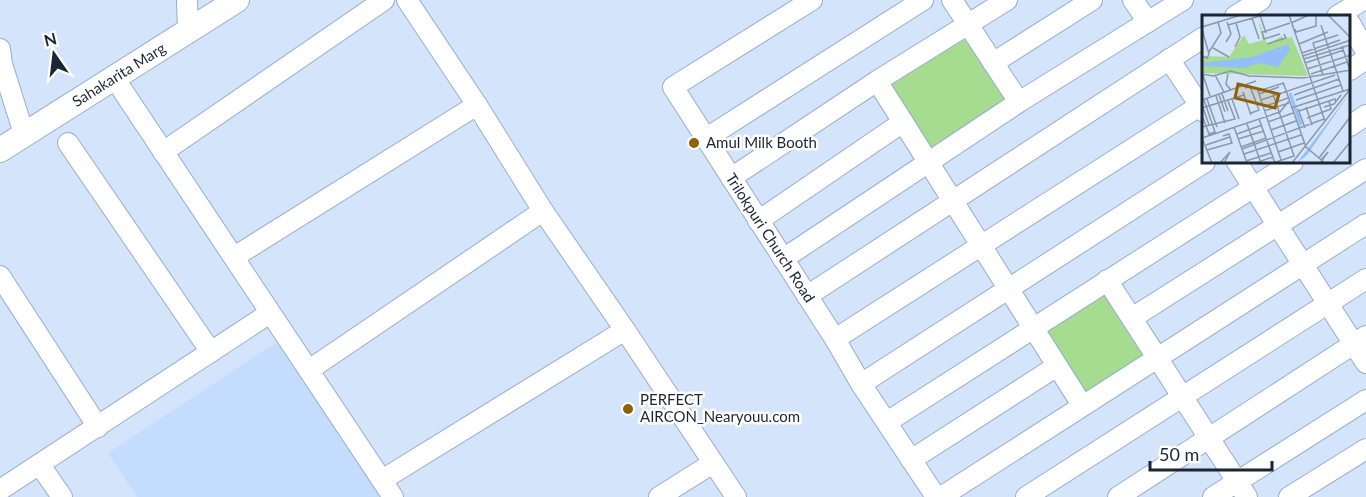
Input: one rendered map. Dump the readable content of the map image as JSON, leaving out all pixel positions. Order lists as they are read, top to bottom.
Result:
{
  "streets": {
    "street": ["Sahakarita Marg", "Trilokpuri Church Road"]
  },
  "places": ["Amul Milk Booth", "PERFECT AIRCON_Nearyouu.com"],
  "scale_bar": "50 m",
  "north": "top"
}
